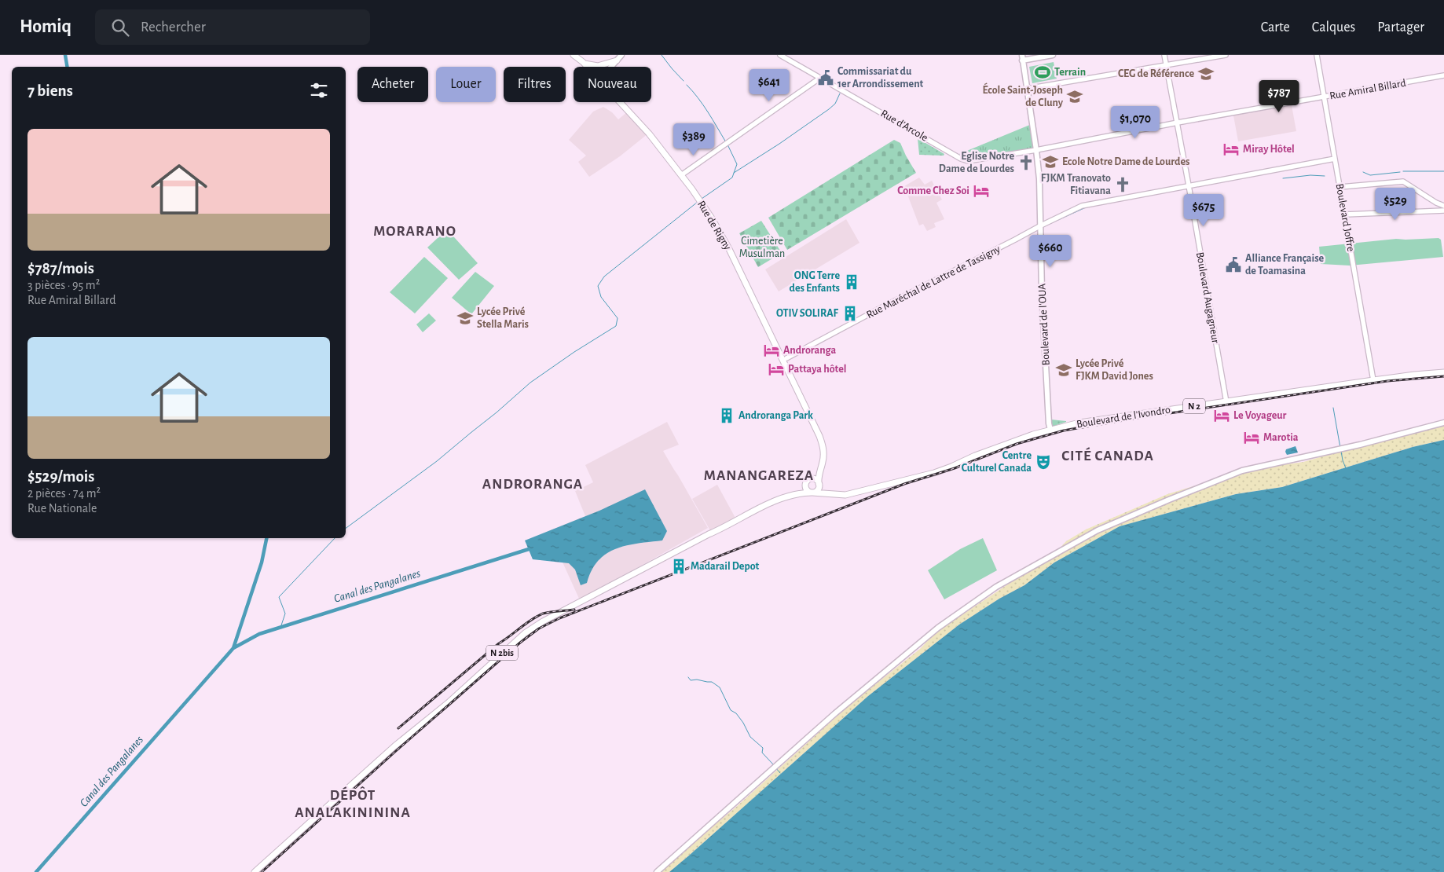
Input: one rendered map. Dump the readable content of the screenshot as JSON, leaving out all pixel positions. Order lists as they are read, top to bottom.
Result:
{
  "streets": {
    "main road": [
      "Rue de Rigny",
      "Boulevard de l'OUA",
      "N 2",
      "Boulevard de l'Ivondro",
      "N 2bis"
    ],
    "street": [
      "Rue Amiral Billard",
      "Rue d'Arcole",
      "Boulevard Joffre",
      "Rue Maréchal de Lattre de Tassigny",
      "Boulevard Augagneur"
    ]
  },
  "crossings": [
    ["Rue Amiral Billard", "Rue d'Arcole"],
    ["Rue Amiral Billard", "Boulevard Joffre"],
    ["Rue Amiral Billard", "Boulevard Augagneur"],
    ["Rue Amiral Billard", "Boulevard de l'OUA"],
    ["Rue d'Arcole", "Boulevard de l'OUA"],
    ["Boulevard Joffre", "Rue Maréchal de Lattre de Tassigny"],
    ["Boulevard Joffre", "Boulevard de l'Ivondro"],
    ["Rue de Rigny", "Boulevard de l'Ivondro"],
    ["Rue Maréchal de Lattre de Tassigny", "Boulevard Augagneur"],
    ["Rue Maréchal de Lattre de Tassigny", "Boulevard de l'OUA"],
    ["Boulevard Augagneur", "Boulevard de l'Ivondro"],
    ["Boulevard de l'OUA", "Boulevard de l'Ivondro"],
    ["Boulevard de l'Ivondro", "N 2bis"]
  ],
  "districts": [
    "MORARANO",
    "CITÉ CANADA",
    "MANANGAREZA",
    "ANDRORANGA",
    "DÉPÔT ANALAKINININA"
  ],
  "water": ["Canal des Pangalanes"],
  "parks": ["Cimetière Musulman"],
  "places": {
    "sports": ["Terrain"],
    "school or university": [
      "CEG de Référence",
      "École Saint-Joseph de Cluny",
      "Ecole Notre Dame de Lourdes",
      "Lycée Privé Stella Maris",
      "Lycée Privé FJKM David Jones"
    ],
    "public building": ["Commissariat du 1er Arrondissement", "Alliance Française de Toamasina"],
    "hotel": [
      "Miray Hôtel",
      "Comme Chez Soi",
      "Androranga",
      "Pattaya hôtel",
      "Le Voyageur",
      "Marotia"
    ],
    "church": ["Eglise Notre Dame de Lourdes", "FJKM Tranovato Fitiavana"],
    "building": [
      "ONG Terre des Enfants",
      "OTIV SOLIRAF",
      "Androranga Park",
      "Madarail Depot"
    ],
    "theatre": ["Centre Culturel Canada"]
  },
  "page": {
    "header": "Homiq",
    "search": "Rechercher",
    "nav": ["Carte", "Calques", "Partager"],
    "chip": [
      "Acheter",
      "Louer",
      "Filtres",
      "Nouveau"
    ],
    "heading": "7 biens",
    "price": [
      "$641",
      "$787",
      "$1,070",
      "$389",
      "$529",
      "$675",
      "$660"
    ],
    "list": [
      {
        "name": "$787/mois",
        "note": "3 pièces · 95 m² · Rue Amiral Billard"
      },
      {
        "name": "$529/mois",
        "note": "2 pièces · 74 m² · Rue Nationale"
      }
    ]
  }
}
